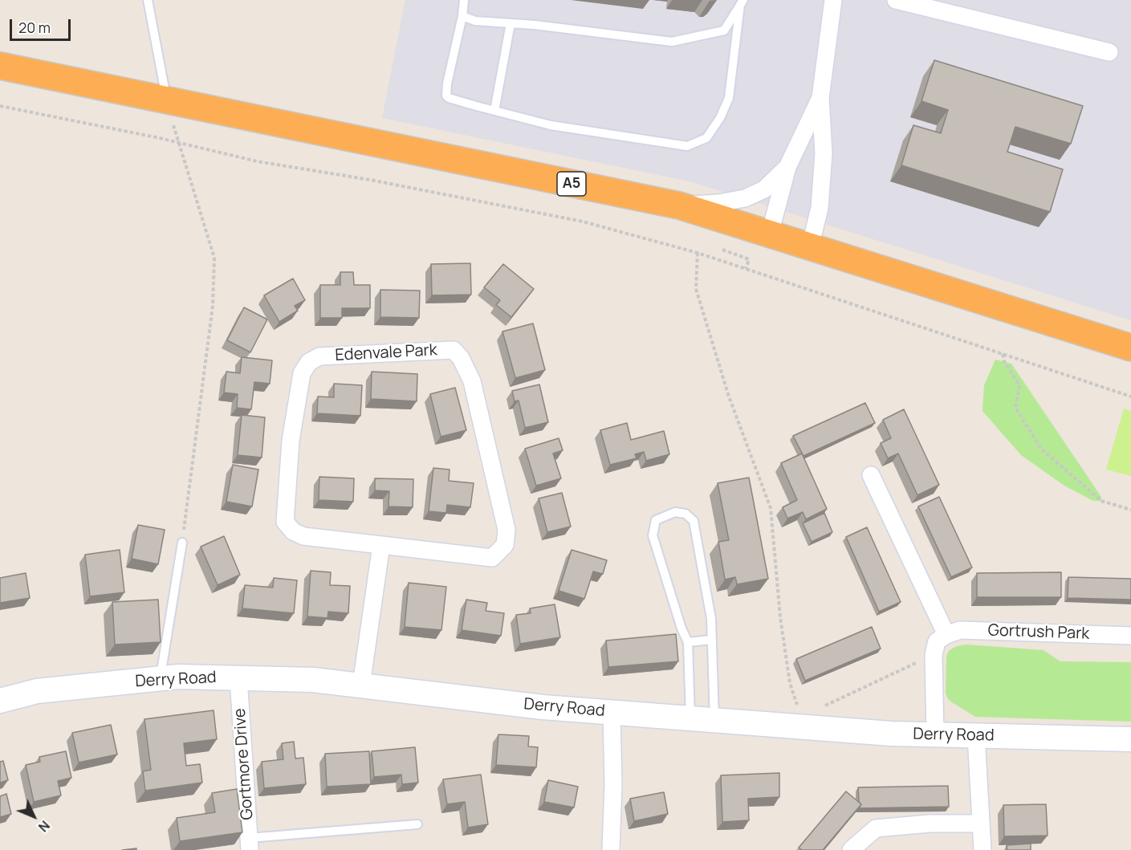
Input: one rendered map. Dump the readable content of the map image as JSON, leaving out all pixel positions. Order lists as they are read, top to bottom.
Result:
{
  "streets": {
    "highway": ["A5"],
    "main road": ["Derry Road"],
    "street": ["Edenvale Park", "Gortrush Park", "Gortmore Drive"]
  },
  "crossings": [
    ["Derry Road", "Gortmore Drive"]
  ],
  "scale_bar": "20 m",
  "north": "bottom right"
}
